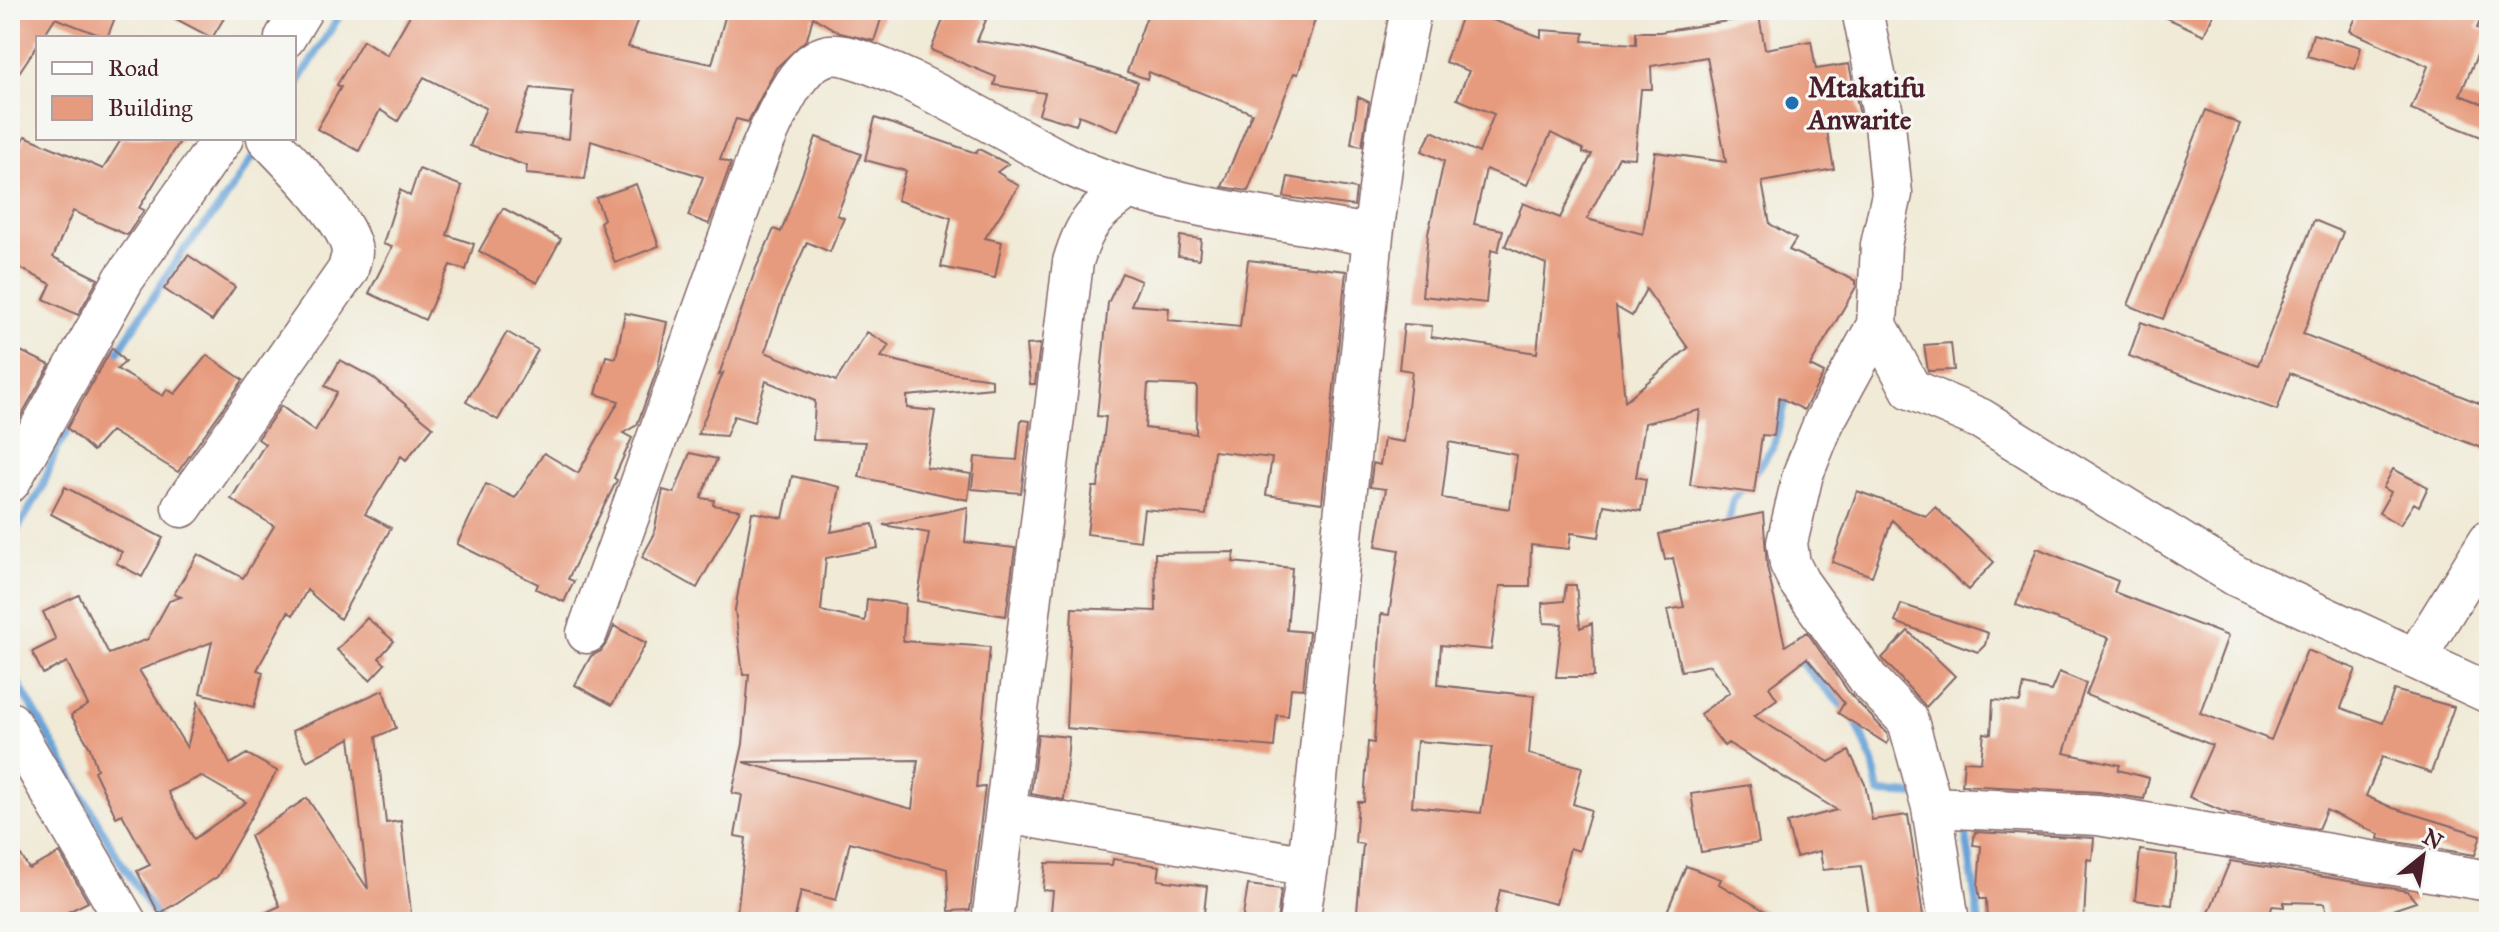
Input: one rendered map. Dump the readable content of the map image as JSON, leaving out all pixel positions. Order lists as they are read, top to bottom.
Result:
{
  "places": ["Mtakatifu Anwarite"],
  "legend": ["Road", "Building"],
  "north": "top right"
}
